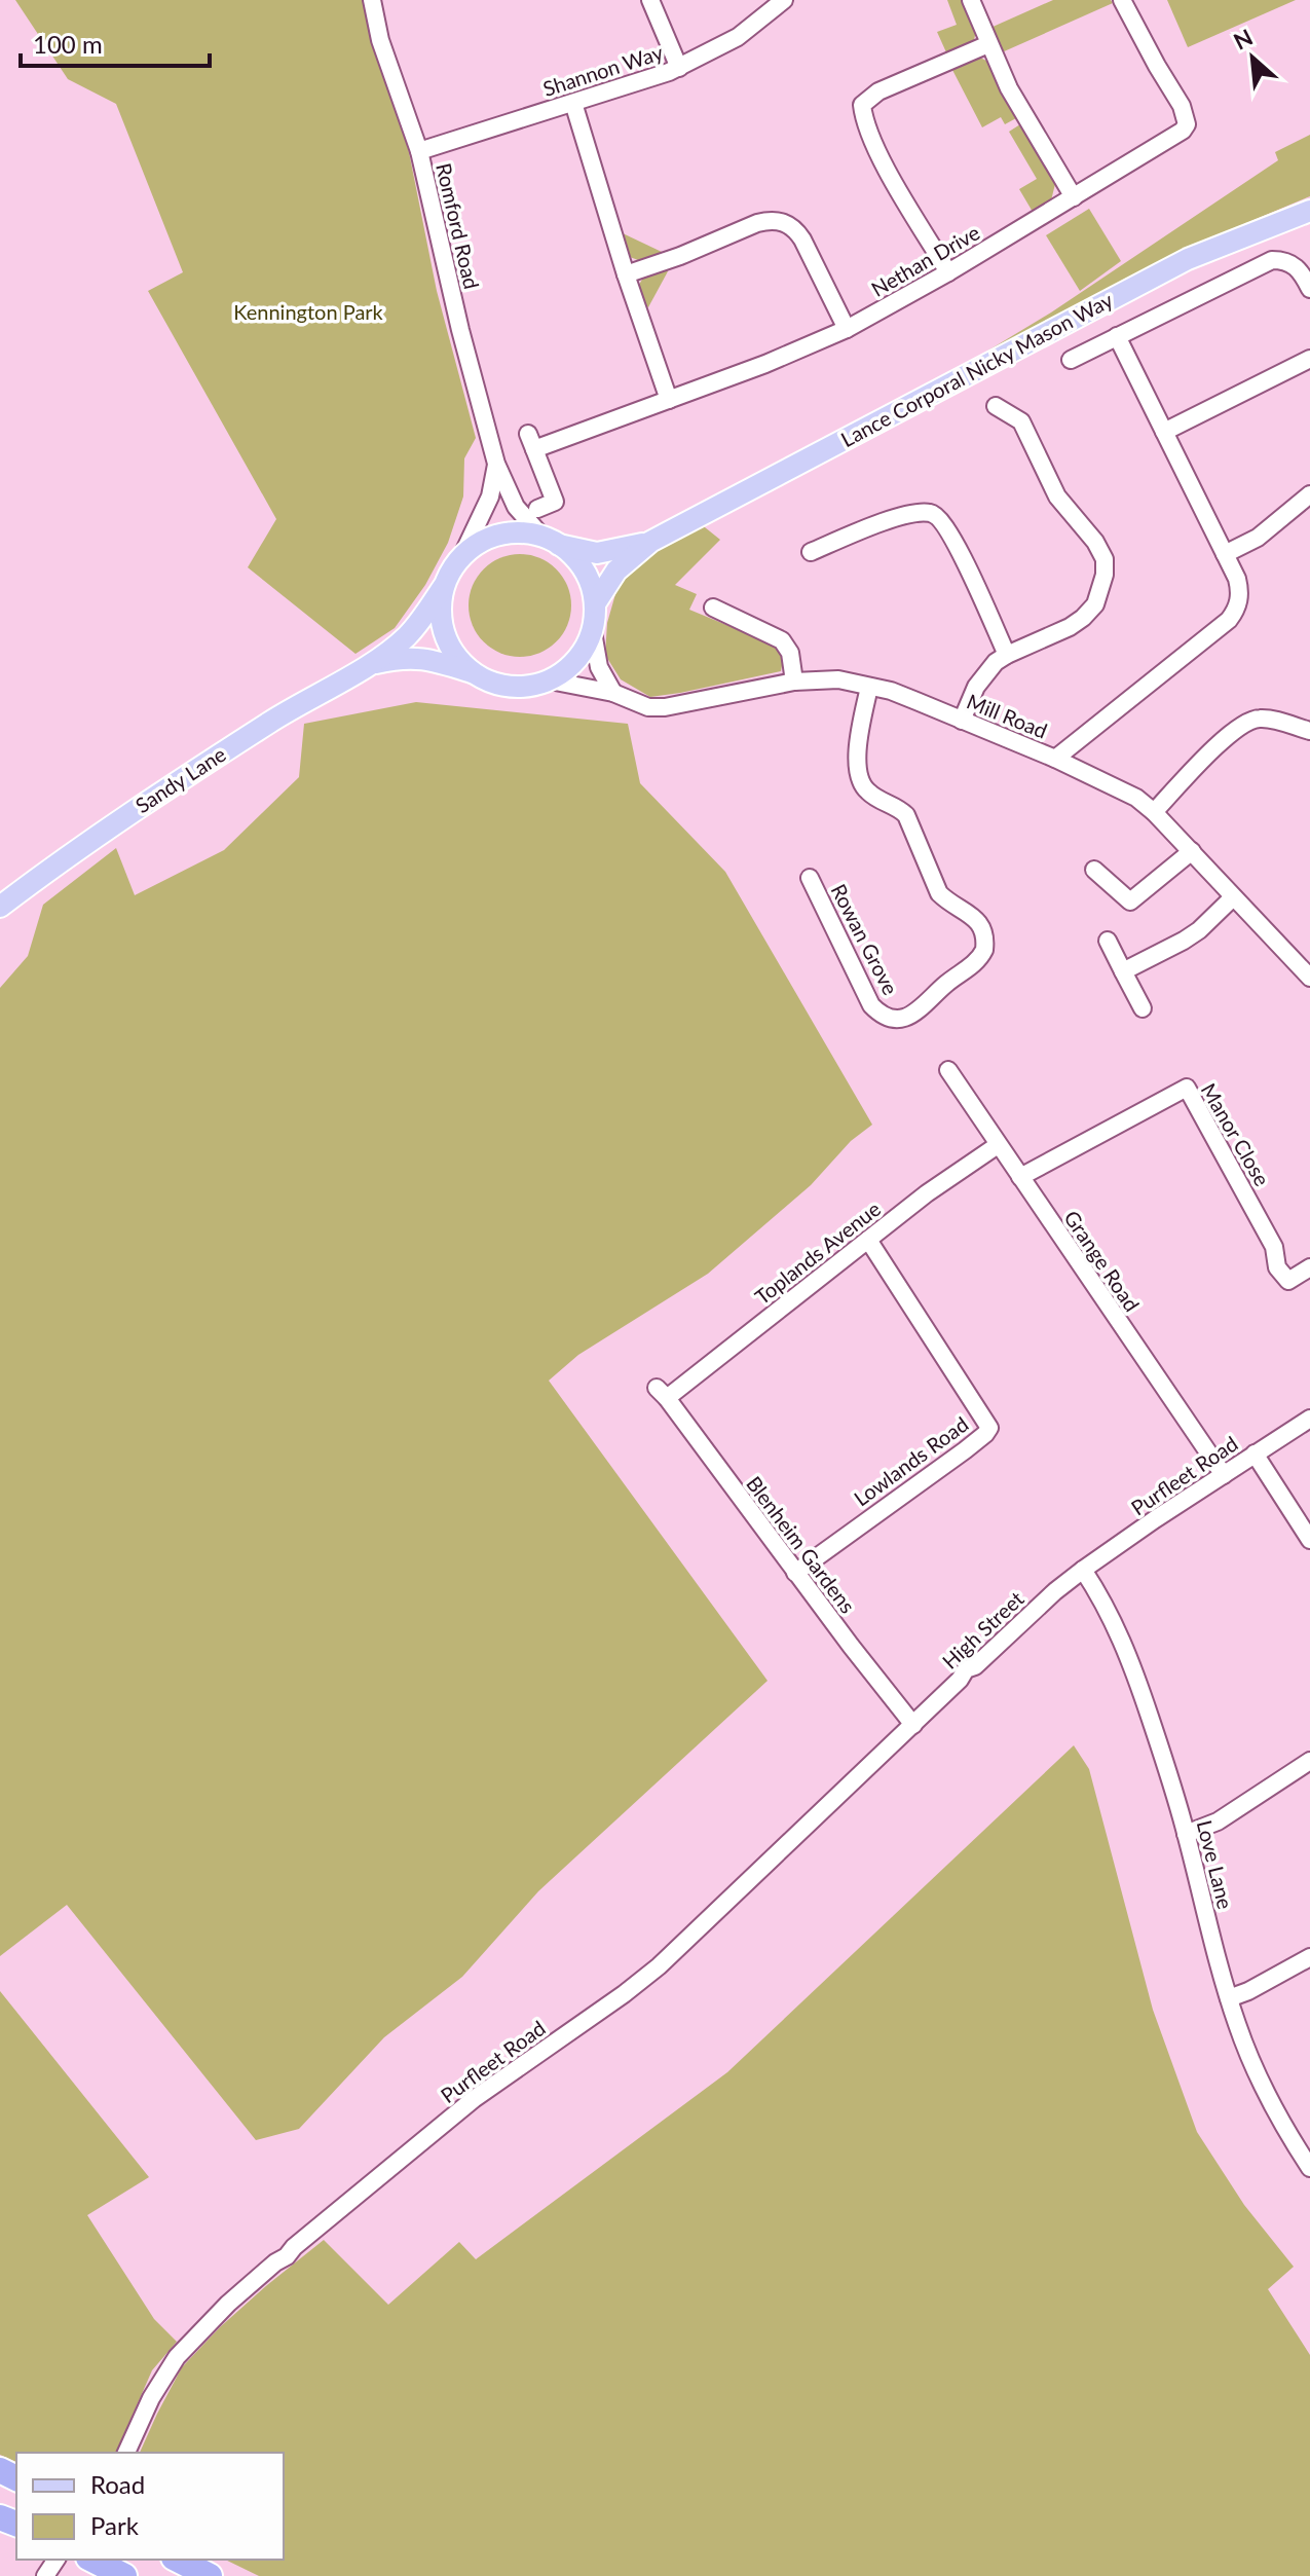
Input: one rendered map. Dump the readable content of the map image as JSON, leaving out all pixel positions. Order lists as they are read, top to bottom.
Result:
{
  "streets": {
    "main road": ["Lance Corporal Nicky Mason Way", "Sandy Lane"],
    "street": [
      "Shannon Way",
      "Romford Road",
      "Nethan Drive",
      "Mill Road",
      "Rowan Grove",
      "Manor Close",
      "Toplands Avenue",
      "Grange Road",
      "Lowlands Road",
      "Purfleet Road",
      "Blenheim Gardens",
      "High Street",
      "Love Lane"
    ]
  },
  "crossings": [
    ["Shannon Way", "Romford Road"],
    ["Romford Road", "Lance Corporal Nicky Mason Way"],
    ["Romford Road", "Mill Road"],
    ["Romford Road", "Sandy Lane"],
    ["Lance Corporal Nicky Mason Way", "Mill Road"],
    ["Lance Corporal Nicky Mason Way", "Sandy Lane"],
    ["Mill Road", "Sandy Lane"],
    ["Mill Road", "Rowan Grove"],
    ["Manor Close", "Grange Road"],
    ["Toplands Avenue", "Grange Road"],
    ["Toplands Avenue", "Lowlands Road"],
    ["Toplands Avenue", "Blenheim Gardens"],
    ["Grange Road", "Purfleet Road"],
    ["Lowlands Road", "Blenheim Gardens"],
    ["Purfleet Road", "Blenheim Gardens"],
    ["Purfleet Road", "High Street"],
    ["Purfleet Road", "Love Lane"],
    ["Blenheim Gardens", "High Street"],
    ["High Street", "Love Lane"]
  ],
  "parks": ["Kennington Park"],
  "legend": ["Road", "Park"],
  "scale_bar": "100 m",
  "north": "top left"
}
